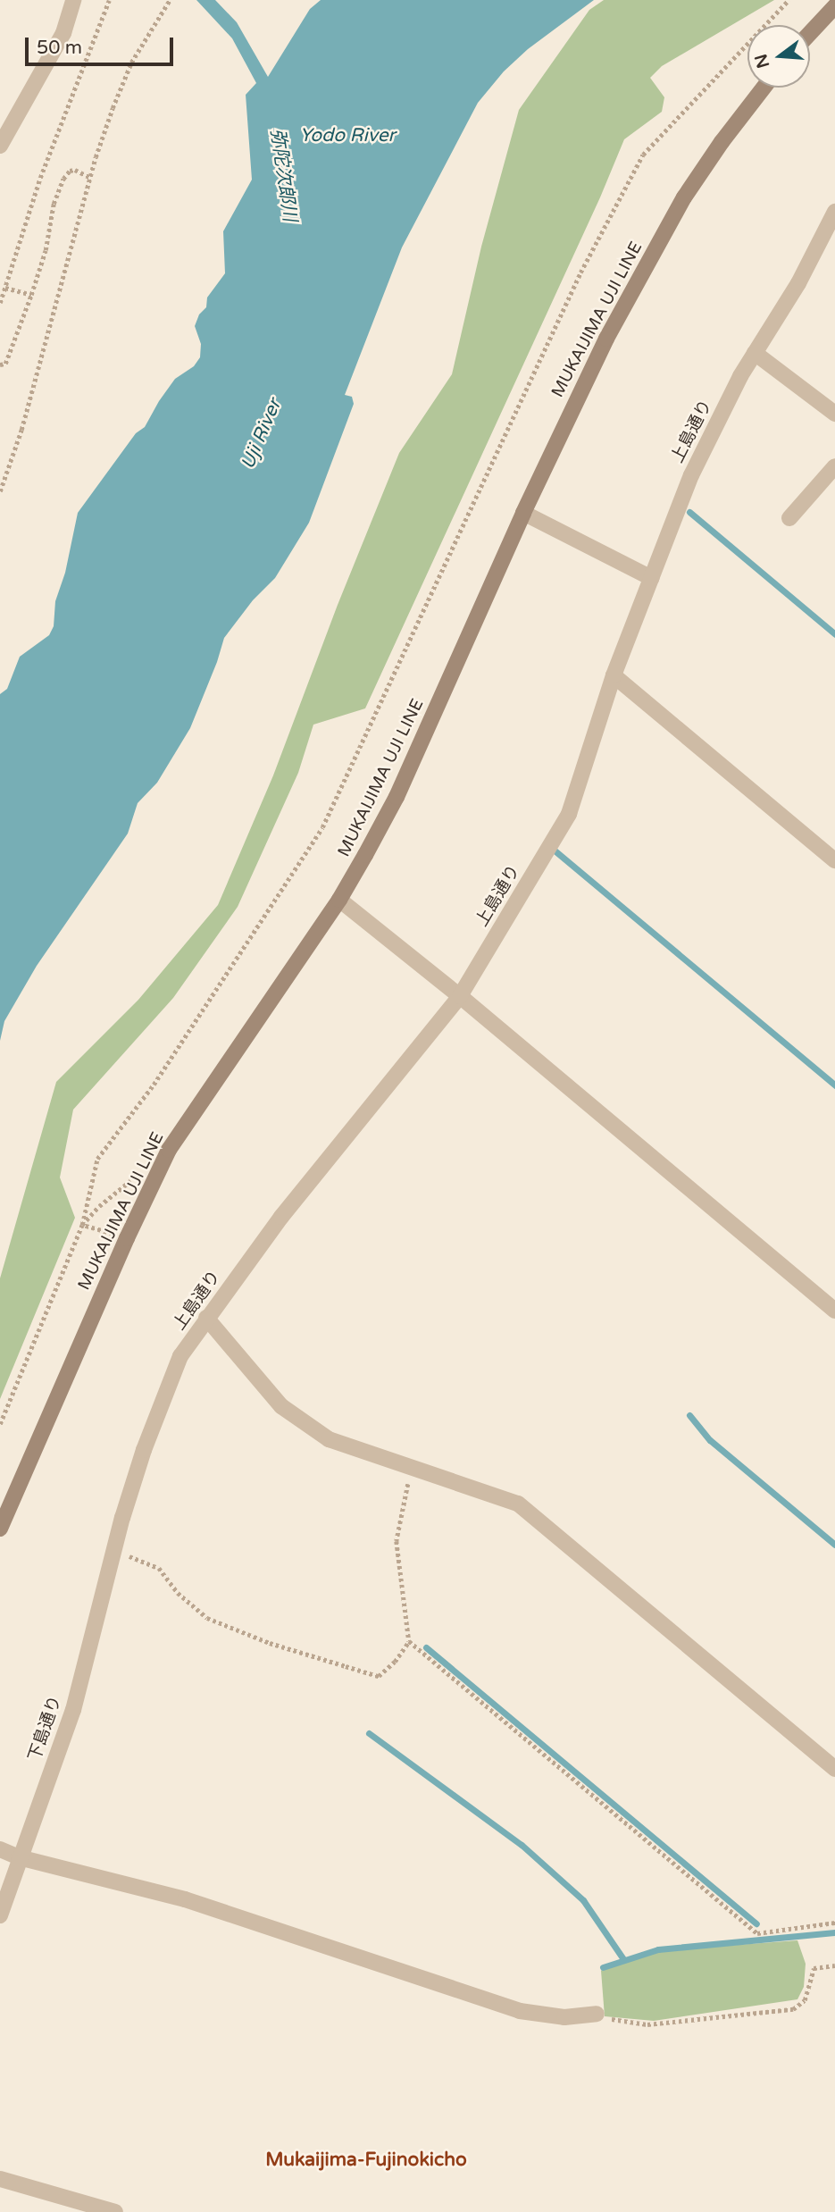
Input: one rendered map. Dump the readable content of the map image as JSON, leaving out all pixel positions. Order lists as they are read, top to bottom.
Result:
{
  "streets": {
    "main road": ["MUKAIJIMA UJI LINE"],
    "street": ["上島通り", "下島通り"]
  },
  "crossings": [
    ["上島通り", "下島通り"]
  ],
  "districts": ["Mukaijima-Fujinokicho"],
  "water": ["Yodo River", "弥陀次郎川", "Uji River"],
  "scale_bar": "50 m",
  "north": "left"
}
